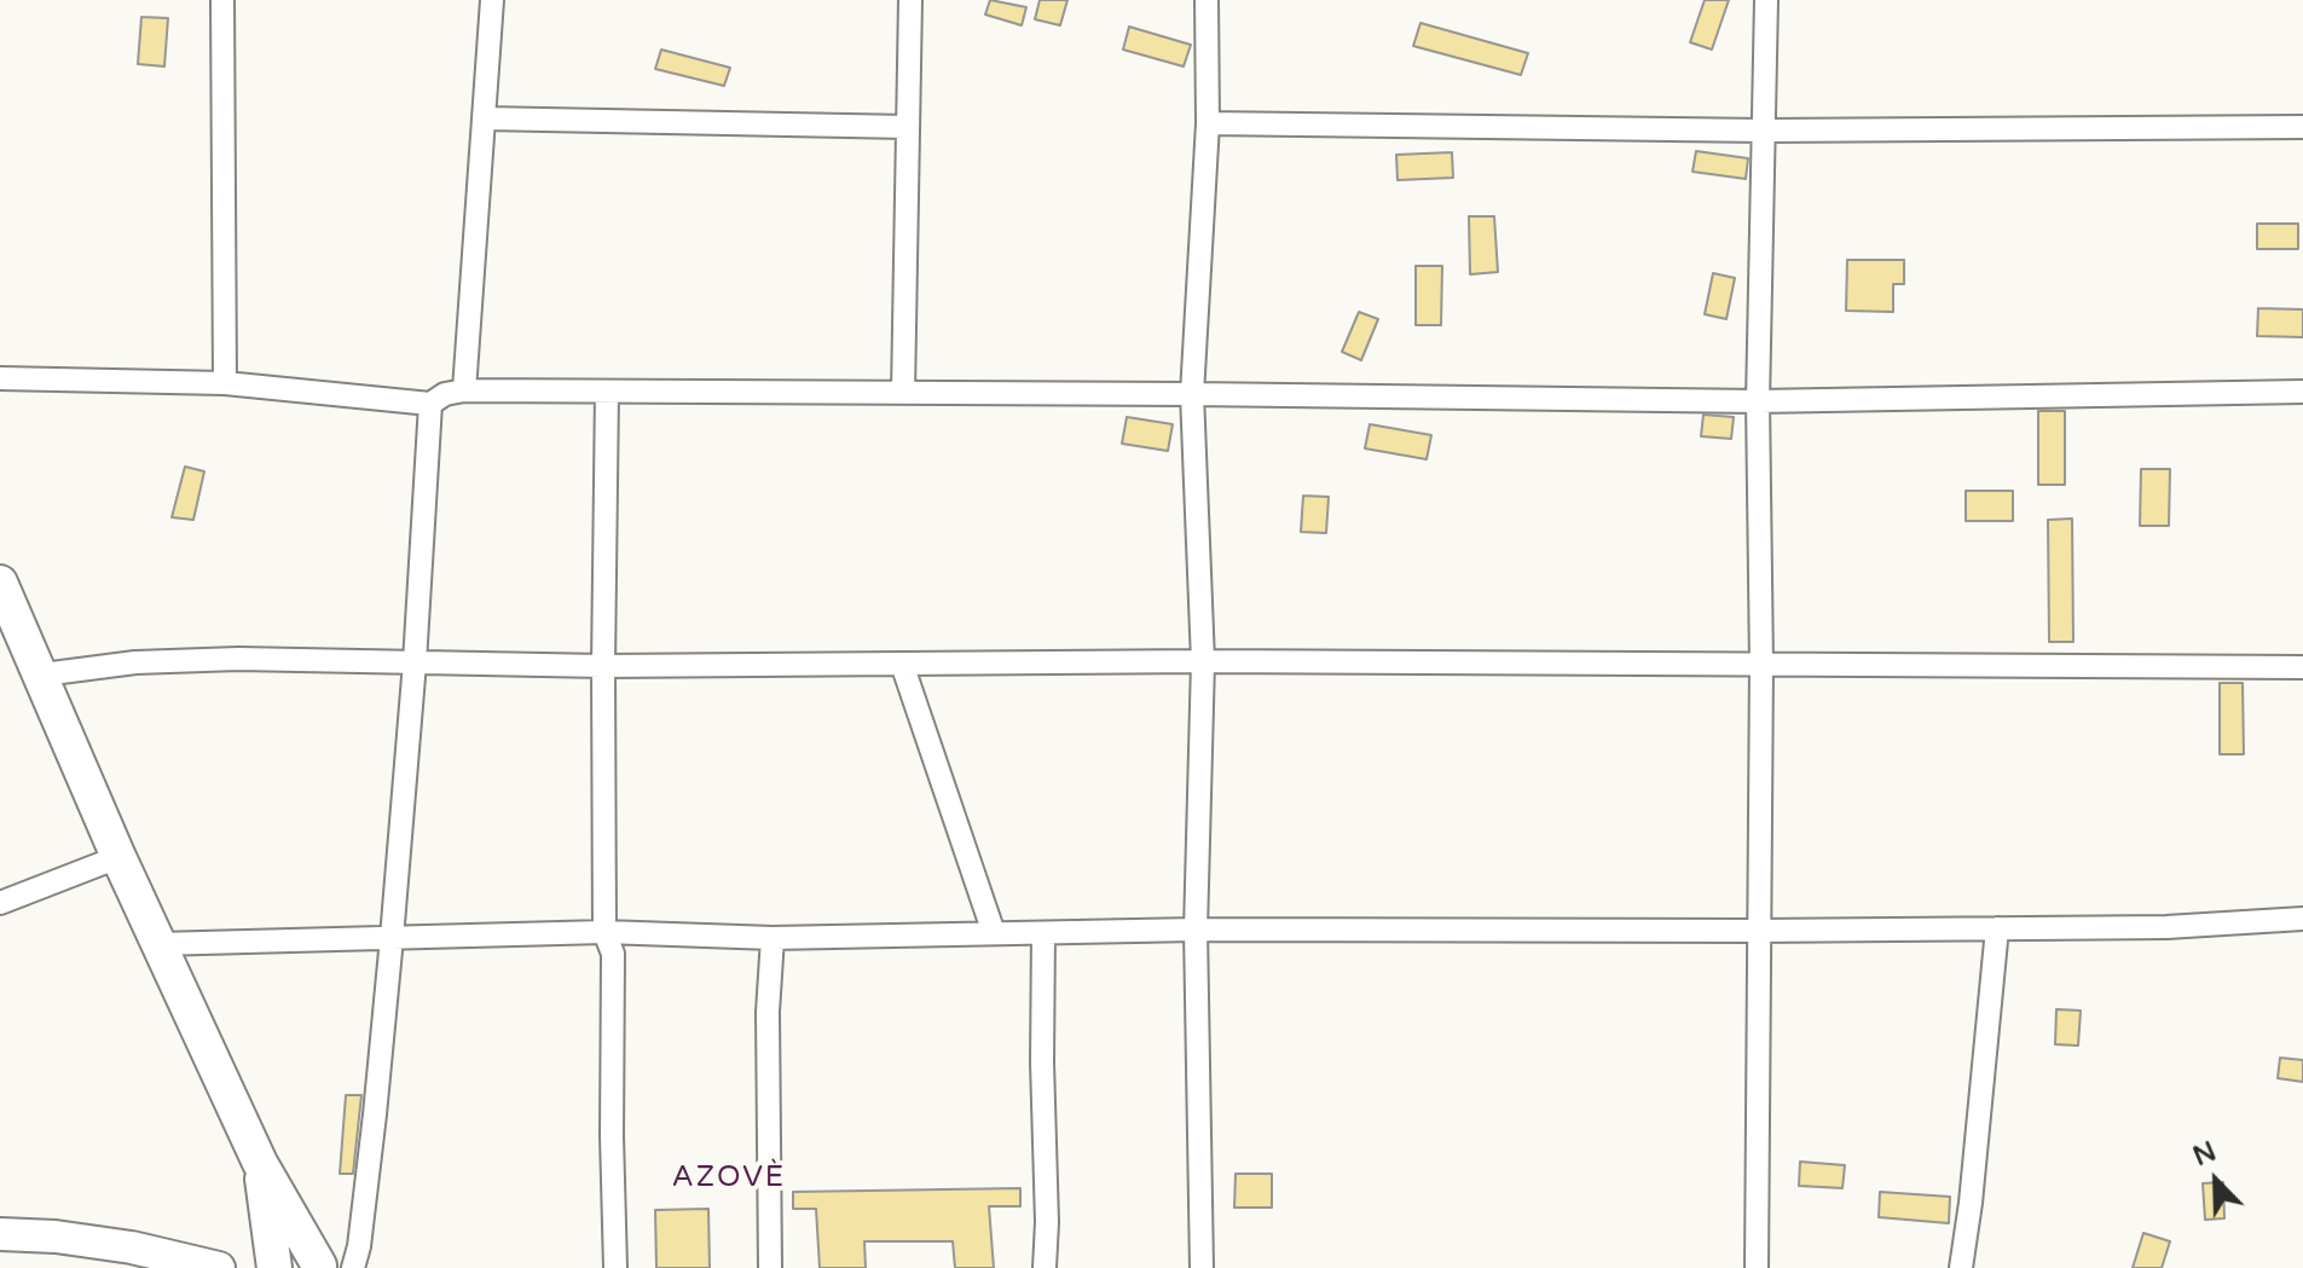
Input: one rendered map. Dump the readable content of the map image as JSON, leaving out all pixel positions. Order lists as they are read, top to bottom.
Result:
{
  "districts": ["AZOVÈ"],
  "north": "top left"
}
